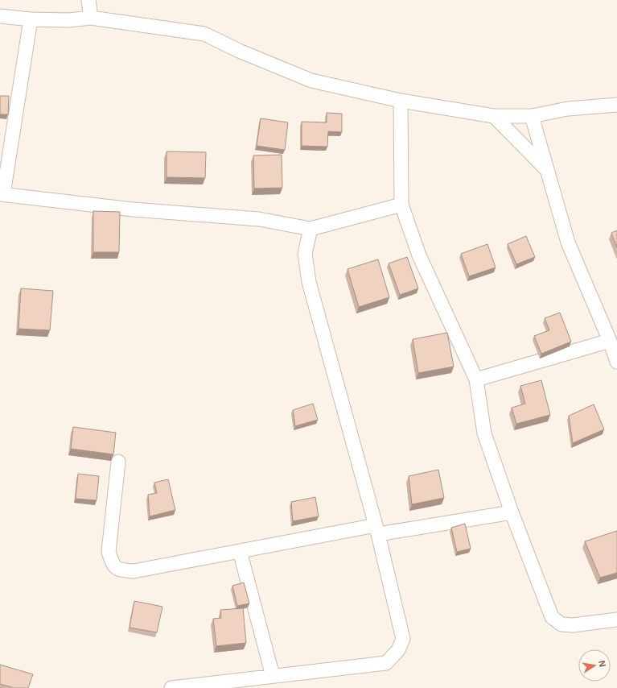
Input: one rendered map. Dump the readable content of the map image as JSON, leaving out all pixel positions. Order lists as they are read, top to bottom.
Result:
{
  "north": "right"
}
